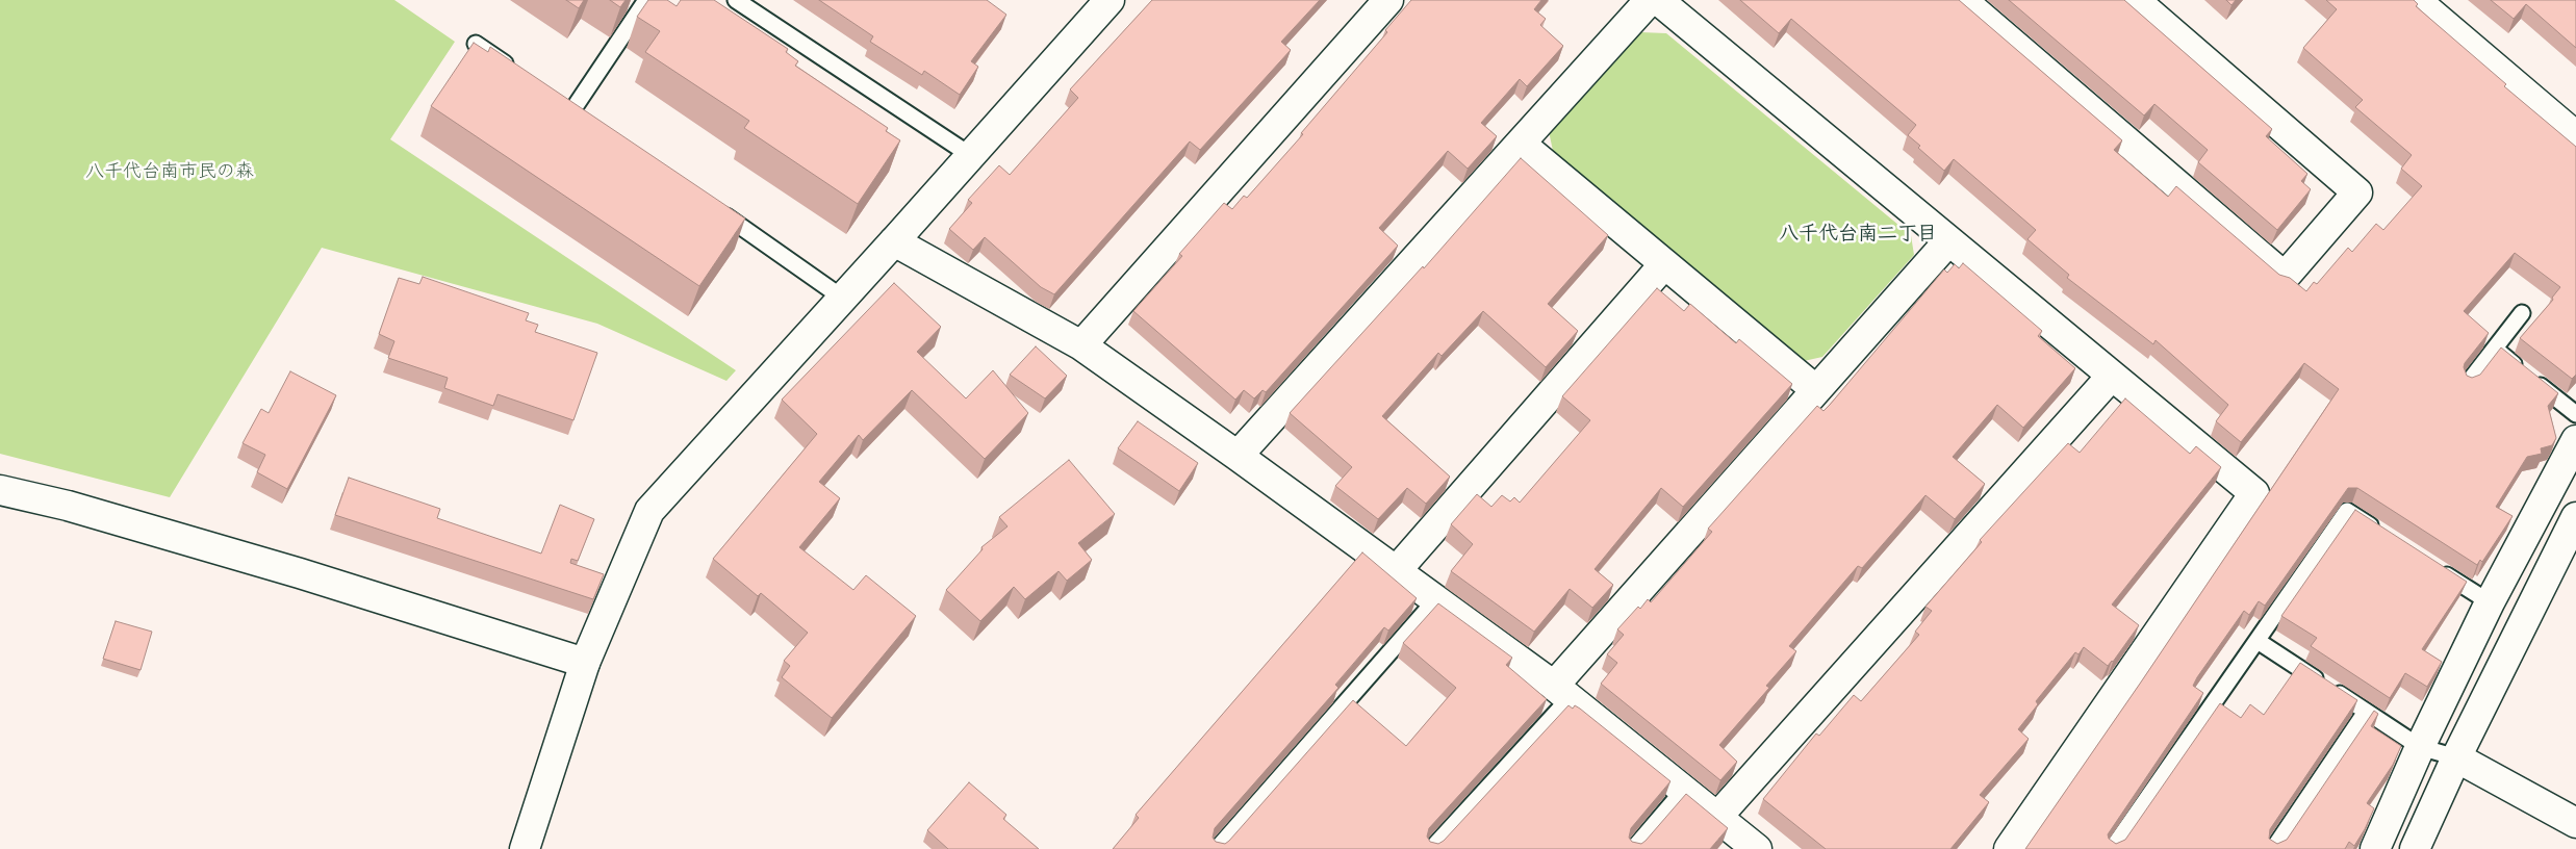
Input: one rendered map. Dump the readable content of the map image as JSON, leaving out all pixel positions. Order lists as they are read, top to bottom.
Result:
{
  "districts": ["八千代台南二丁目"],
  "parks": ["八千代台南市民の森"]
}
